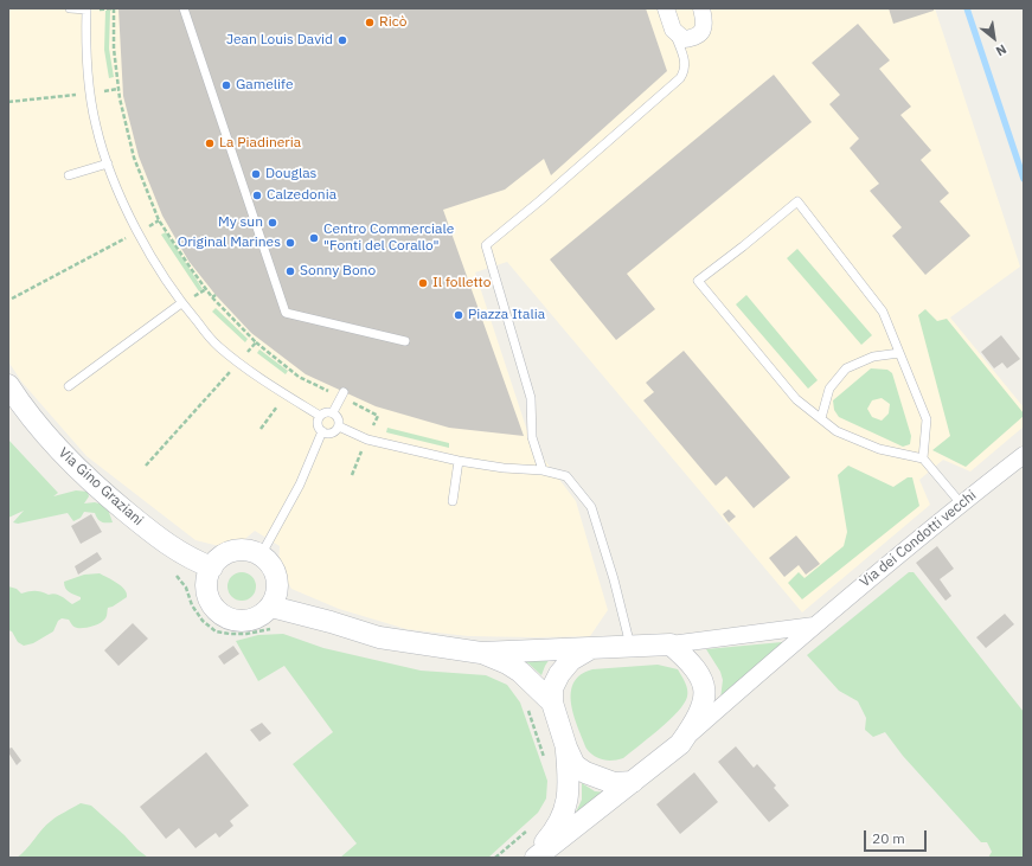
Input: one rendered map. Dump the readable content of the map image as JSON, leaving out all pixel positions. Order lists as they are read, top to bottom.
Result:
{
  "streets": {
    "street": ["Via Gino Graziani", "Via dei Condotti vecchi"]
  },
  "places": [
    "Ricò",
    "Jean Louis David",
    "Gamelife",
    "La Piadineria",
    "Douglas",
    "Calzedonia",
    "My sun",
    "Centro Commerciale \"Fonti del Corallo\"",
    "Original Marines",
    "Sonny Bono",
    "Il folletto",
    "Piazza Italia"
  ],
  "scale_bar": "20 m",
  "north": "bottom right"
}
